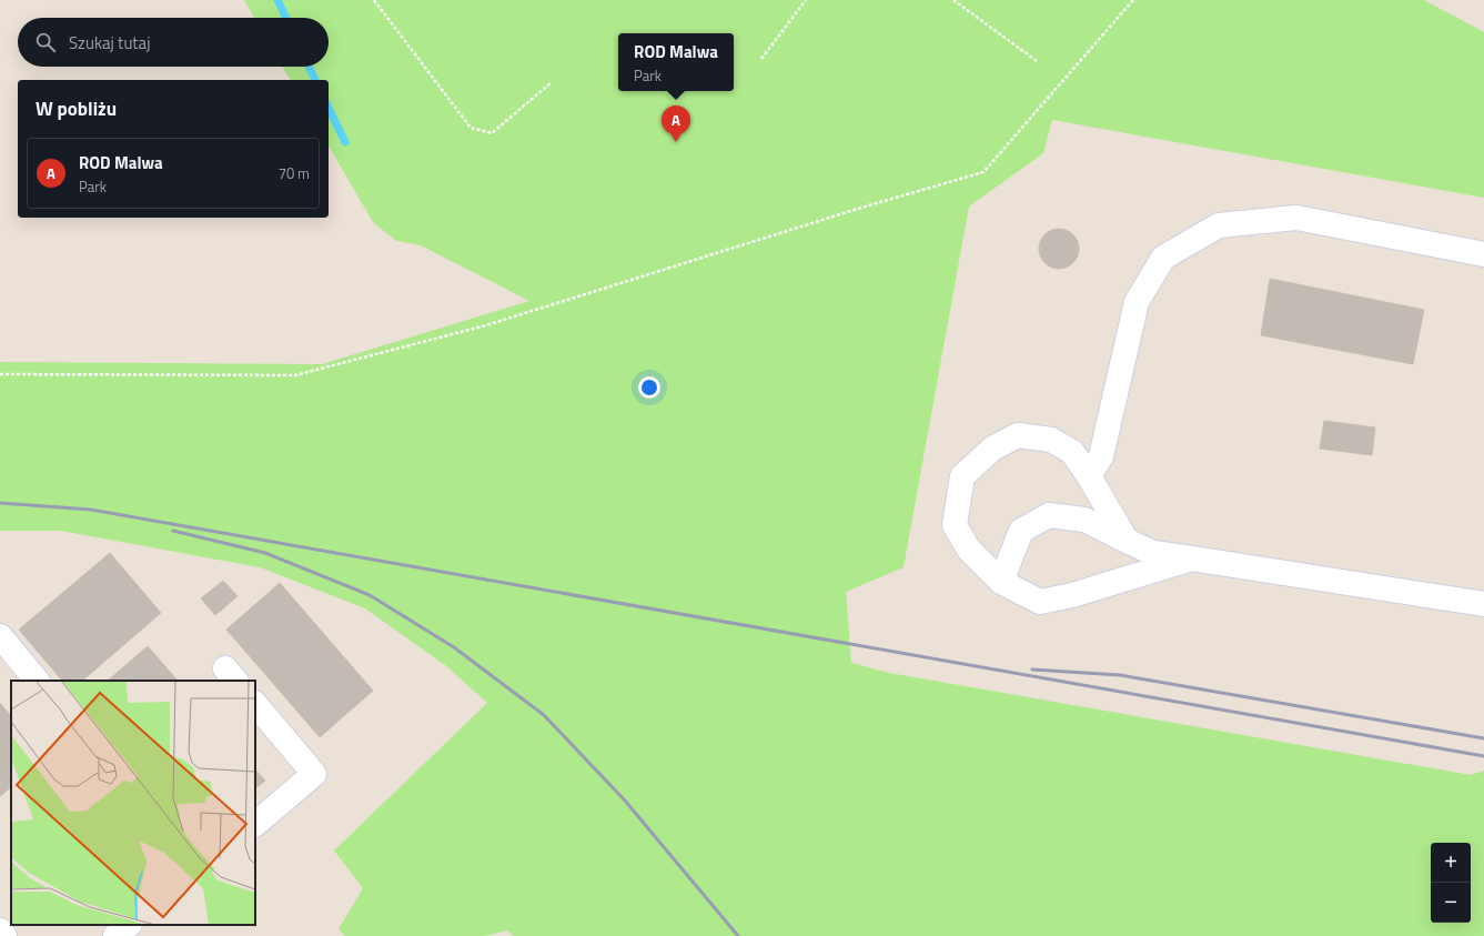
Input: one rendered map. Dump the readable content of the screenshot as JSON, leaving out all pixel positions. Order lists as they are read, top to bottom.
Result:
{
  "page": {
    "search": "Szukaj tutaj",
    "popup": ["ROD Malwa", "Park"],
    "heading": "W pobliżu",
    "pins": "A",
    "list": [
      {
        "mark": "A",
        "name": "ROD Malwa",
        "note": "Park",
        "value": "70 m"
      }
    ],
    "map_buttons": ["+", "−"]
  }
}
